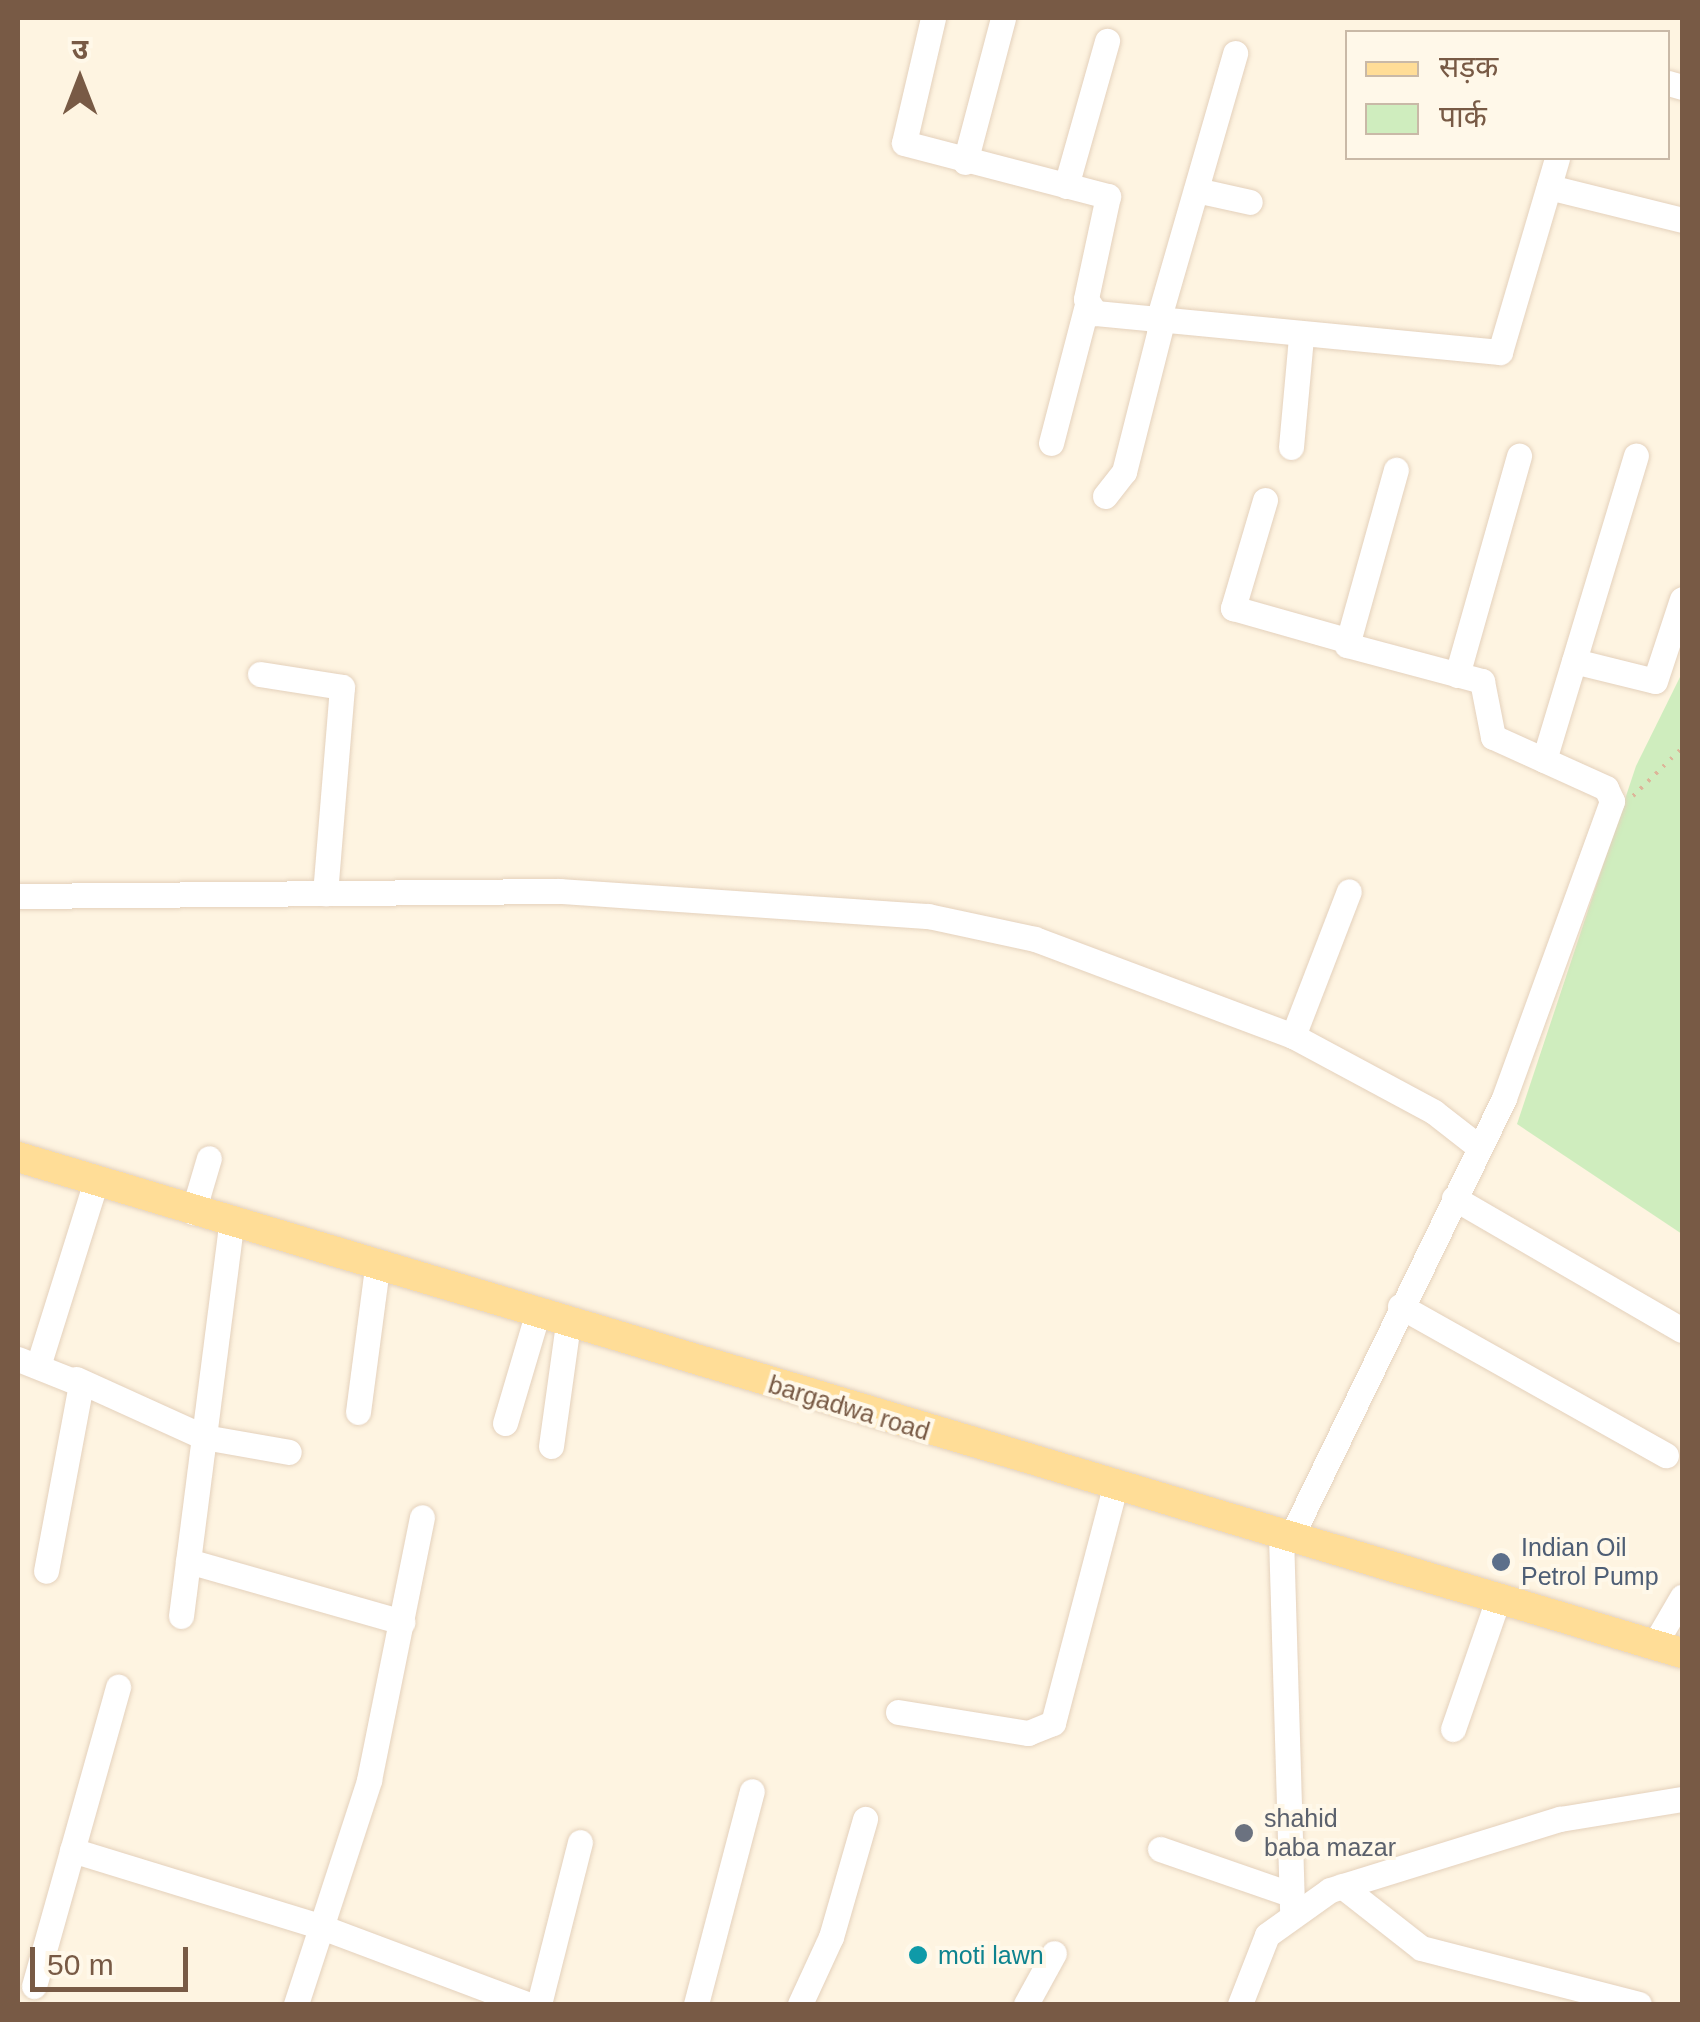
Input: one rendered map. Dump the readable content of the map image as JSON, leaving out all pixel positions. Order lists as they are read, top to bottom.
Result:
{
  "streets": {
    "main road": ["bargadwa road"]
  },
  "places": ["Indian Oil Petrol Pump", "shahid baba mazar", "moti lawn"],
  "legend": ["सड़क", "पार्क"],
  "scale_bar": "50 m",
  "north": "top"
}
